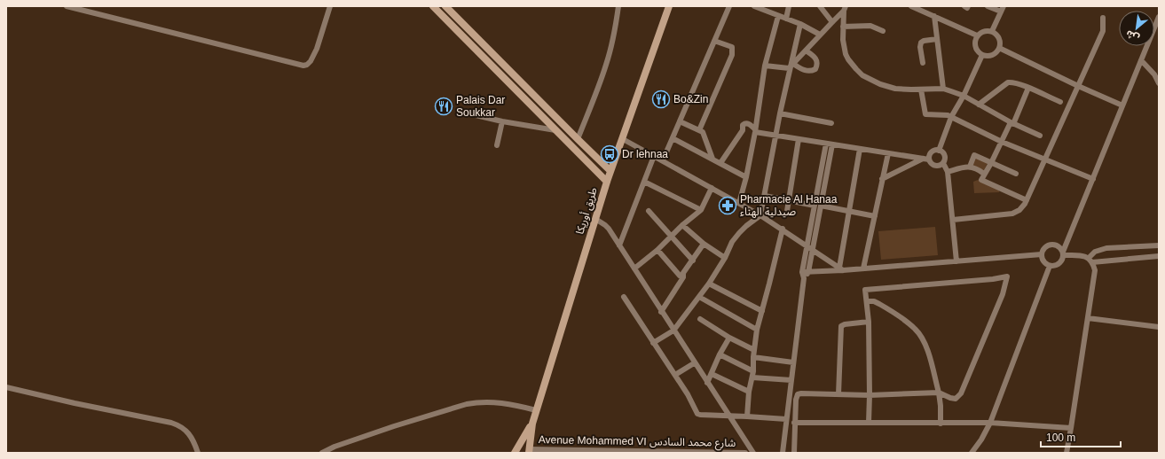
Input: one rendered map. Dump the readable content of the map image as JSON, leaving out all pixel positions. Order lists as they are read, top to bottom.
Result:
{
  "streets": {
    "street": ["طريق أوريكا", "Avenue Mohammed VI شارع محمد السادس"]
  },
  "crossings": [
    ["طريق أوريكا", "Avenue Mohammed VI شارع محمد السادس"]
  ],
  "places": {
    "restaurant": ["Bo&Zin", "Palais Dar Soukkar"],
    "bus stop": ["Dr lehnaa"],
    "pharmacy": ["Pharmacie Al Hanaa صيدلية الهناء"]
  },
  "scale_bar": "100 m",
  "north": "bottom left"
}
